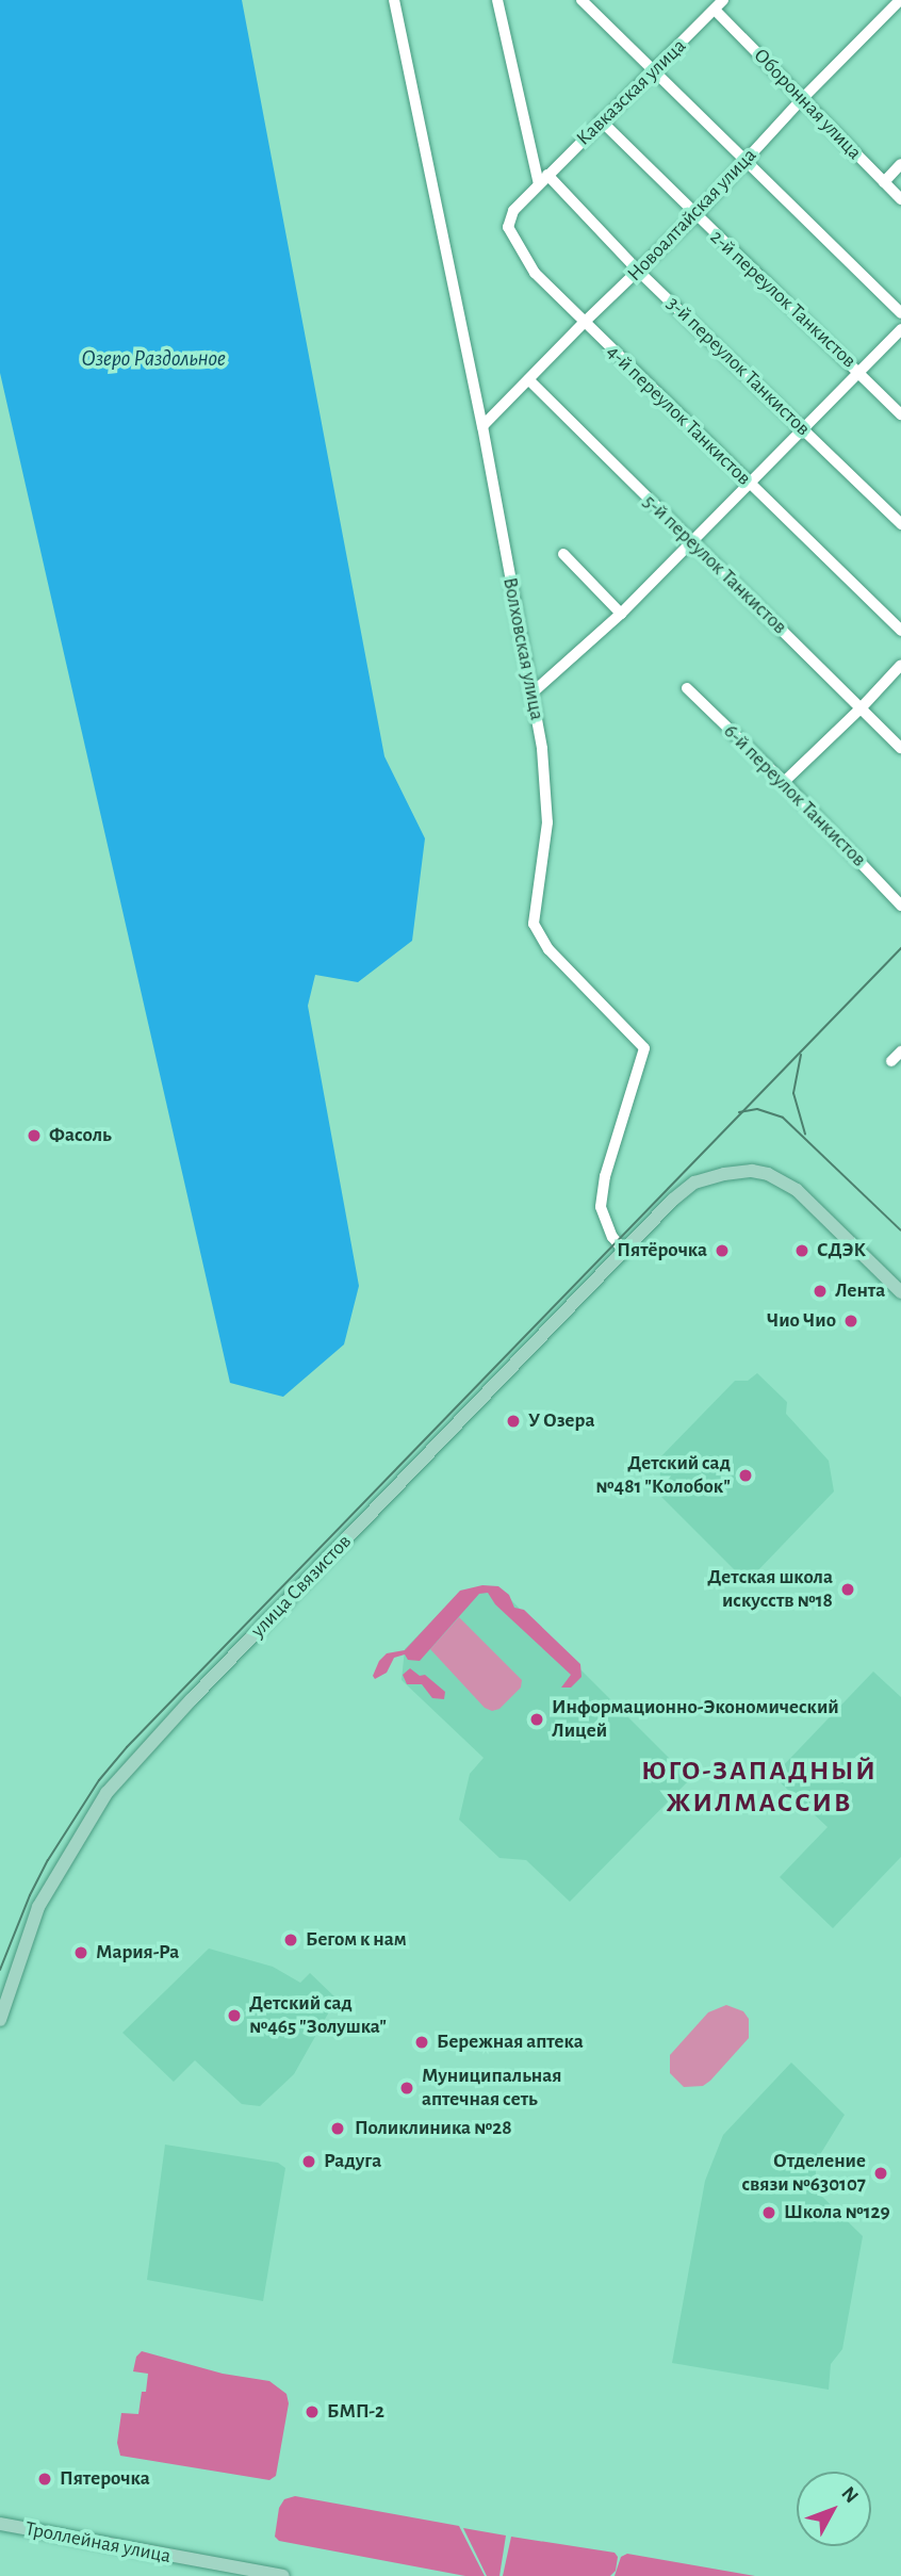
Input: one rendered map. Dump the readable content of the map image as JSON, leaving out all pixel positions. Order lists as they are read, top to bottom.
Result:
{
  "streets": {
    "main road": ["улица Связистов", "Троллейная улица"],
    "street": [
      "Кавказская улица",
      "Оборонная улица",
      "Новоалтайская улица",
      "2-й переулок Танкистов",
      "3-й переулок Танкистов",
      "4-й переулок Танкистов",
      "5-й переулок Танкистов",
      "Волховская улица",
      "6-й переулок Танкистов"
    ]
  },
  "crossings": [
    ["Кавказская улица", "Оборонная улица"],
    ["Кавказская улица", "2-й переулок Танкистов"],
    ["Кавказская улица", "3-й переулок Танкистов"],
    ["Кавказская улица", "4-й переулок Танкистов"],
    ["Оборонная улица", "Новоалтайская улица"],
    ["Новоалтайская улица", "2-й переулок Танкистов"],
    ["Новоалтайская улица", "3-й переулок Танкистов"],
    ["Новоалтайская улица", "4-й переулок Танкистов"],
    ["Новоалтайская улица", "5-й переулок Танкистов"],
    ["Новоалтайская улица", "Волховская улица"],
    ["Волховская улица", "улица Связистов"]
  ],
  "districts": ["ЮГО-ЗАПАДНЫЙ ЖИЛМАССИВ"],
  "water": ["Озеро Раздольное"],
  "places": [
    "Фасоль",
    "Пятёрочка",
    "СДЭК",
    "Лента",
    "Чио Чио",
    "У Озера",
    "Детский сад №481 \"Колобок\"",
    "Детская школа искусств №18",
    "Информационно-Экономический Лицей",
    "Бегом к нам",
    "Мария-Ра",
    "Детский сад №465 \"Золушка\"",
    "Бережная аптека",
    "Муниципальная аптечная сеть",
    "Поликлиника №28",
    "Радуга",
    "Отделение связи №630107",
    "Школа №129",
    "БМП-2",
    "Пятерочка"
  ],
  "north": "top right"
}
